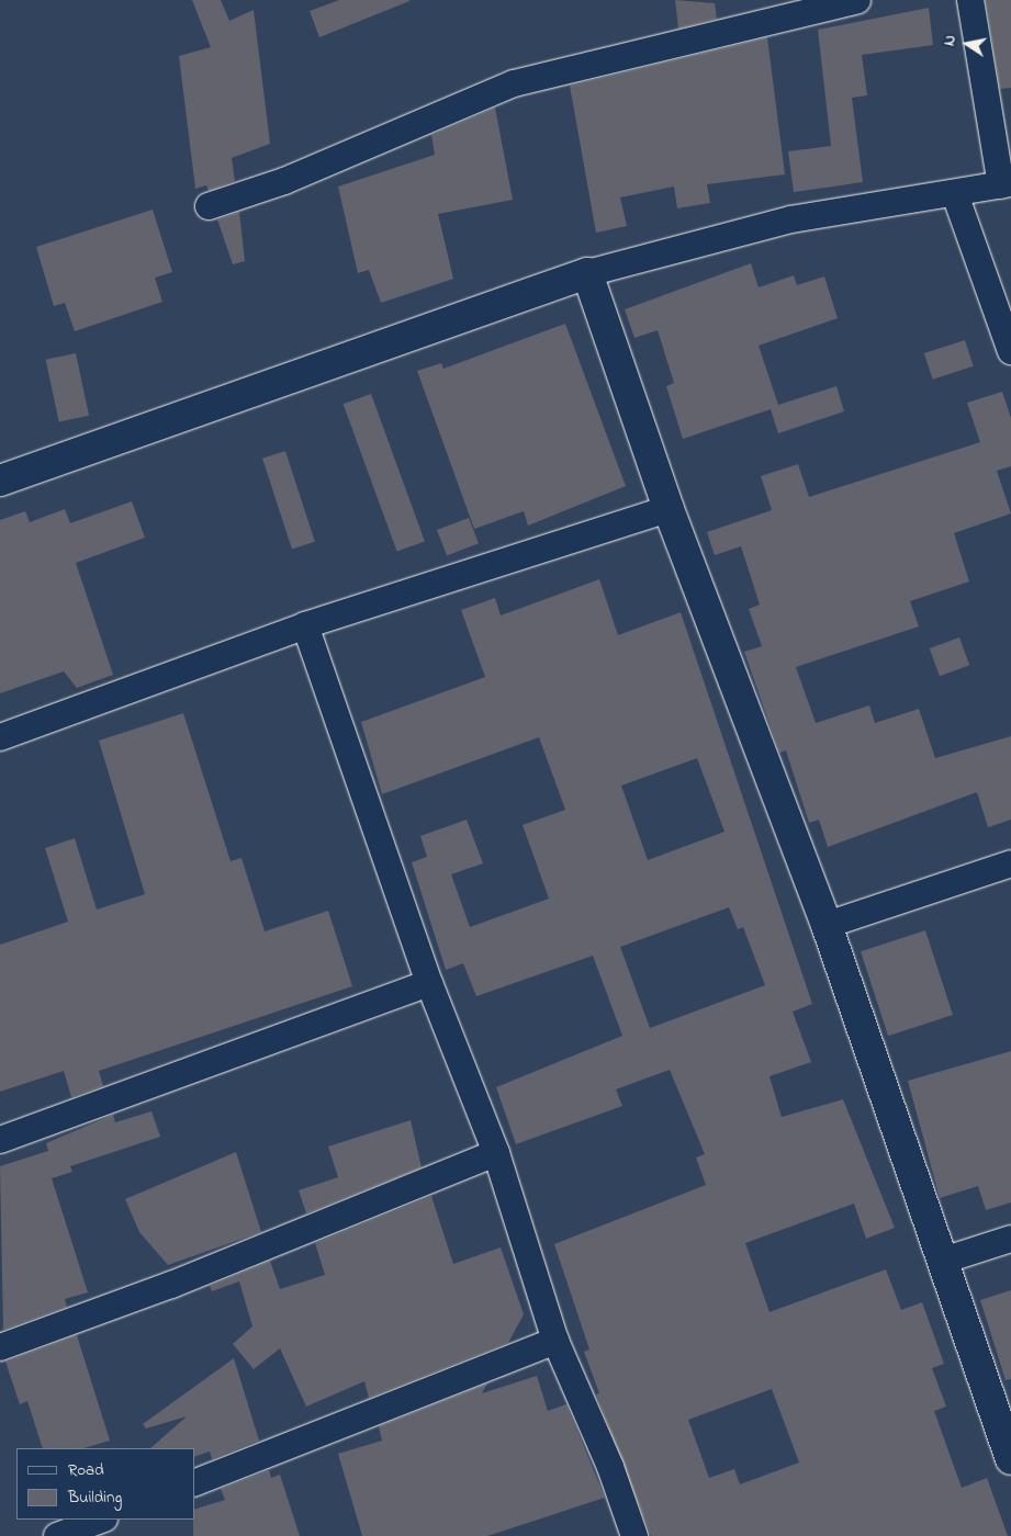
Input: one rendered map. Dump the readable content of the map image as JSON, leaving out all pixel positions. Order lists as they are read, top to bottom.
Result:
{
  "legend": ["Road", "Building"],
  "north": "left"
}
